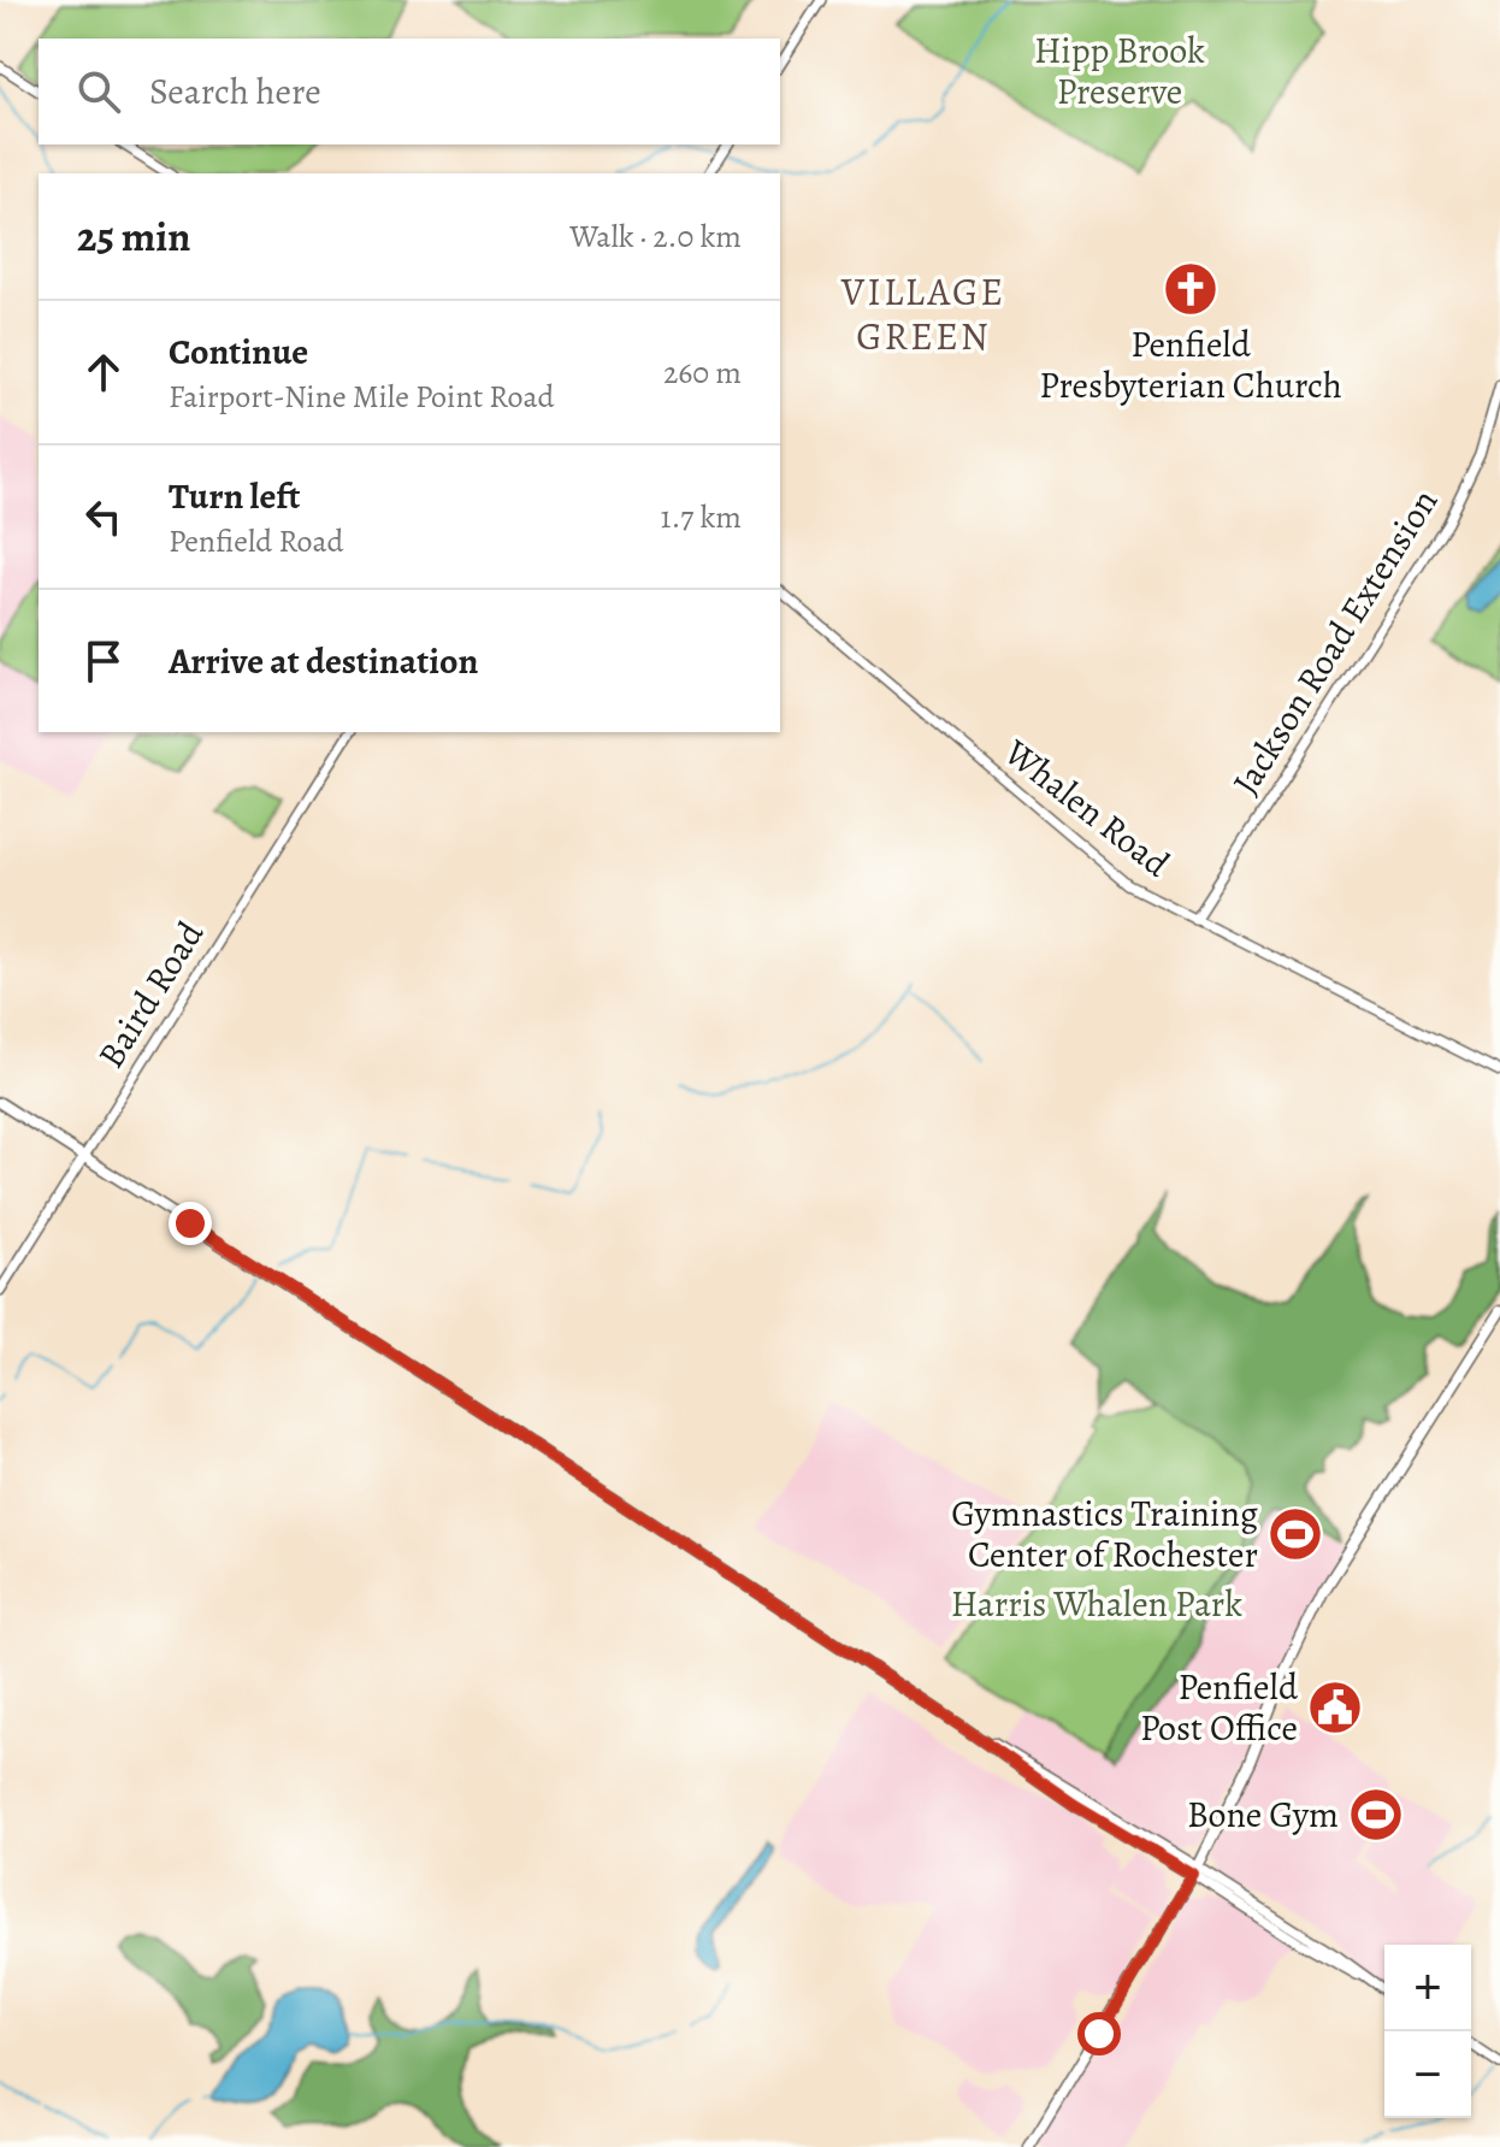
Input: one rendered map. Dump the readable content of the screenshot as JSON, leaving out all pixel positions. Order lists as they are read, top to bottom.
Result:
{
  "streets": {
    "street": ["Jackson Road Extension", "Whalen Road", "Baird Road"]
  },
  "crossings": [
    ["Jackson Road Extension", "Whalen Road"]
  ],
  "districts": ["VILLAGE GREEN"],
  "parks": ["Hipp Brook Preserve", "Harris Whalen Park"],
  "places": {
    "church": ["Penfield Presbyterian Church"],
    "sports": ["Gymnastics Training Center of Rochester", "Bone Gym"],
    "public building": ["Penfield Post Office"]
  },
  "page": {
    "search": "Search here",
    "heading": ["25 min", "Walk · 2.0 km"],
    "list": [
      ["Continue", "Fairport-Nine Mile Point Road", "260 m"],
      ["Turn left", "Penfield Road", "1.7 km"],
      "Arrive at destination"
    ],
    "map_buttons": ["+", "−"]
  }
}
